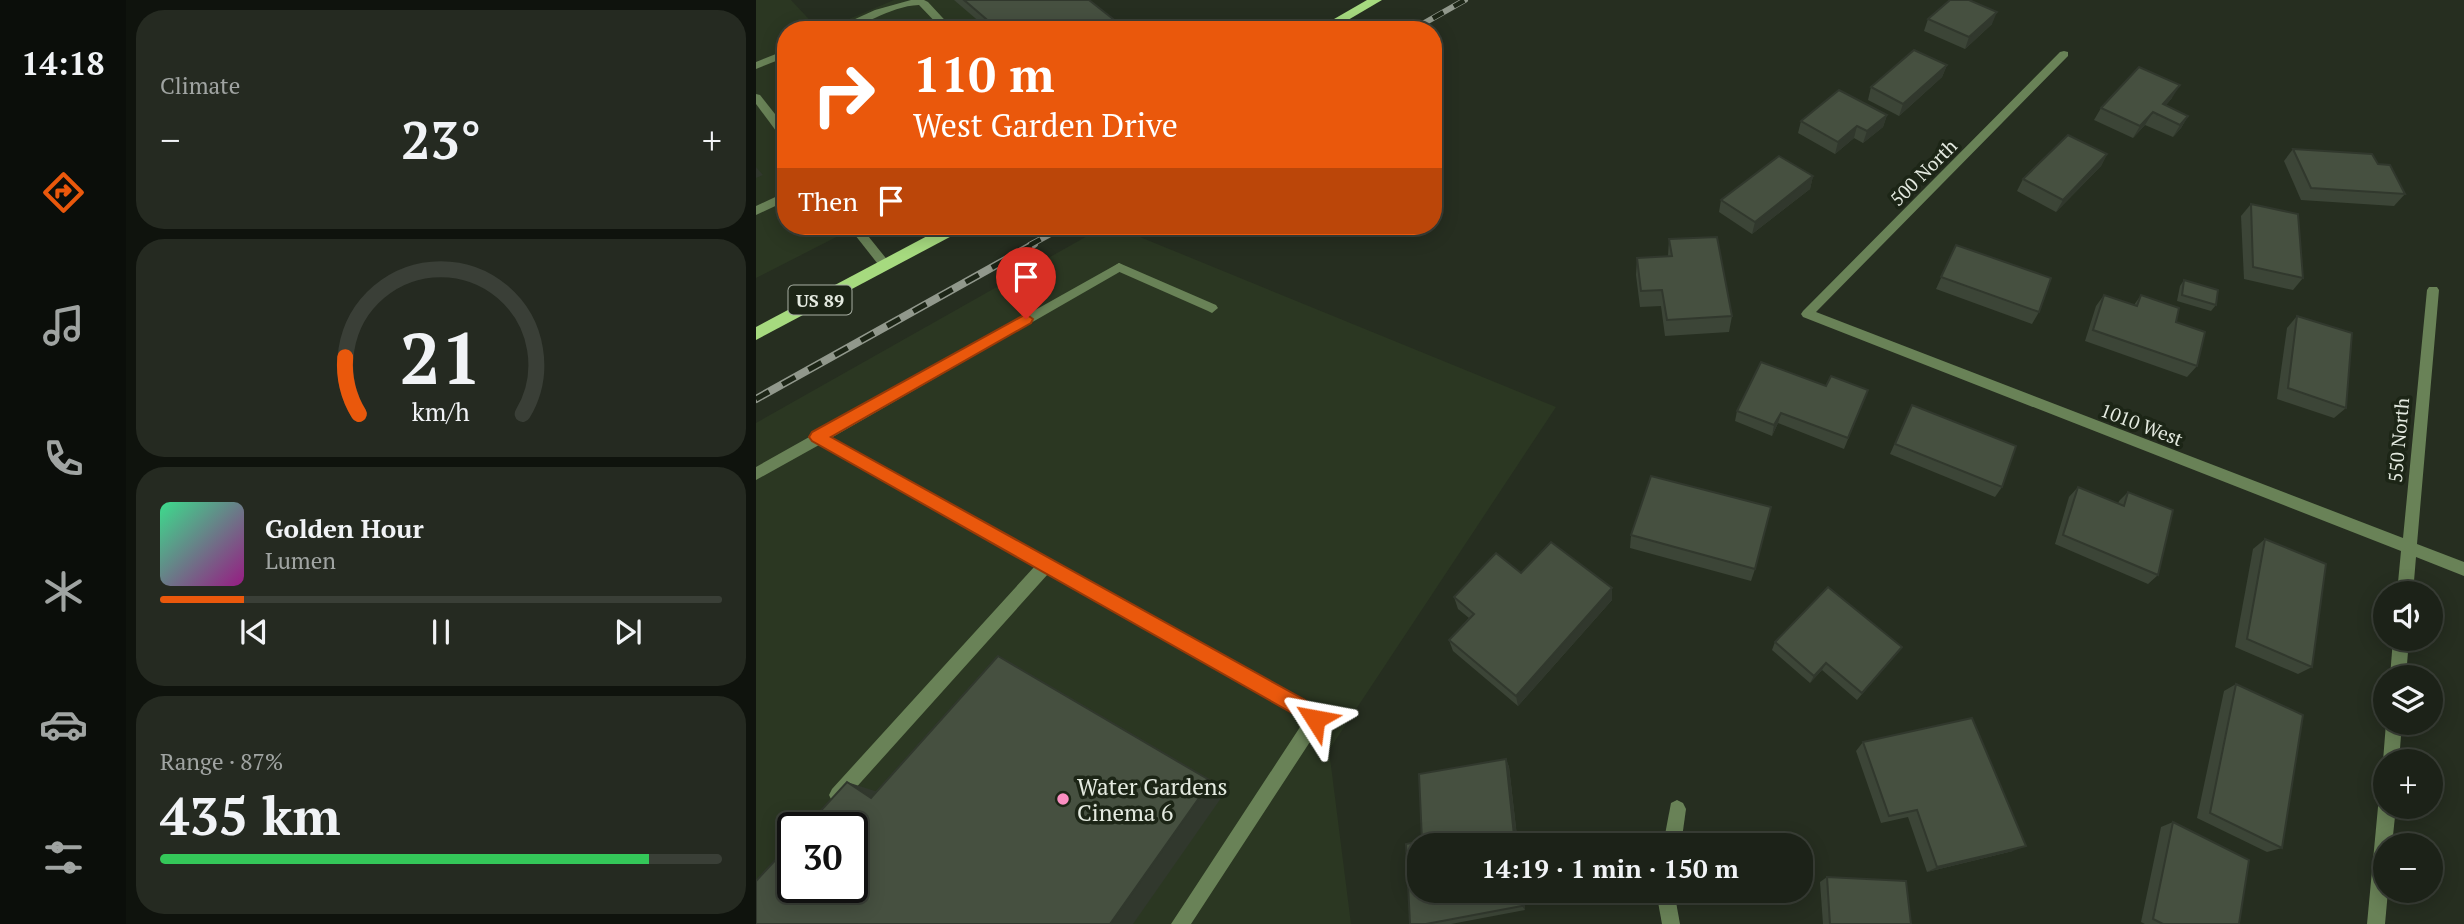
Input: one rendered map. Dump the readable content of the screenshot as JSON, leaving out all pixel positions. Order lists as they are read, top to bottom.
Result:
{
  "streets": {
    "main road": ["US 89"],
    "street": ["500 North", "1010 West", "550 North"]
  },
  "crossings": [
    ["500 North", "1010 West"],
    ["1010 West", "550 North"]
  ],
  "places": ["Water Gardens Cinema 6"],
  "page": {
    "tabs": "14:18",
    "tile": [
      "Climate",
      ["Range · 87%", "435 km"]
    ],
    "turn": ["110 m", "West Garden Drive"],
    "heat": ["−", "23°", "+"],
    "then": "Then",
    "song": ["Golden Hour", "Lumen"],
    "map_buttons": ["+", "−"],
    "limit": "30",
    "trip": "14:19 · 1 min · 150 m",
    "gauge": ["21", "km/h"]
  }
}
